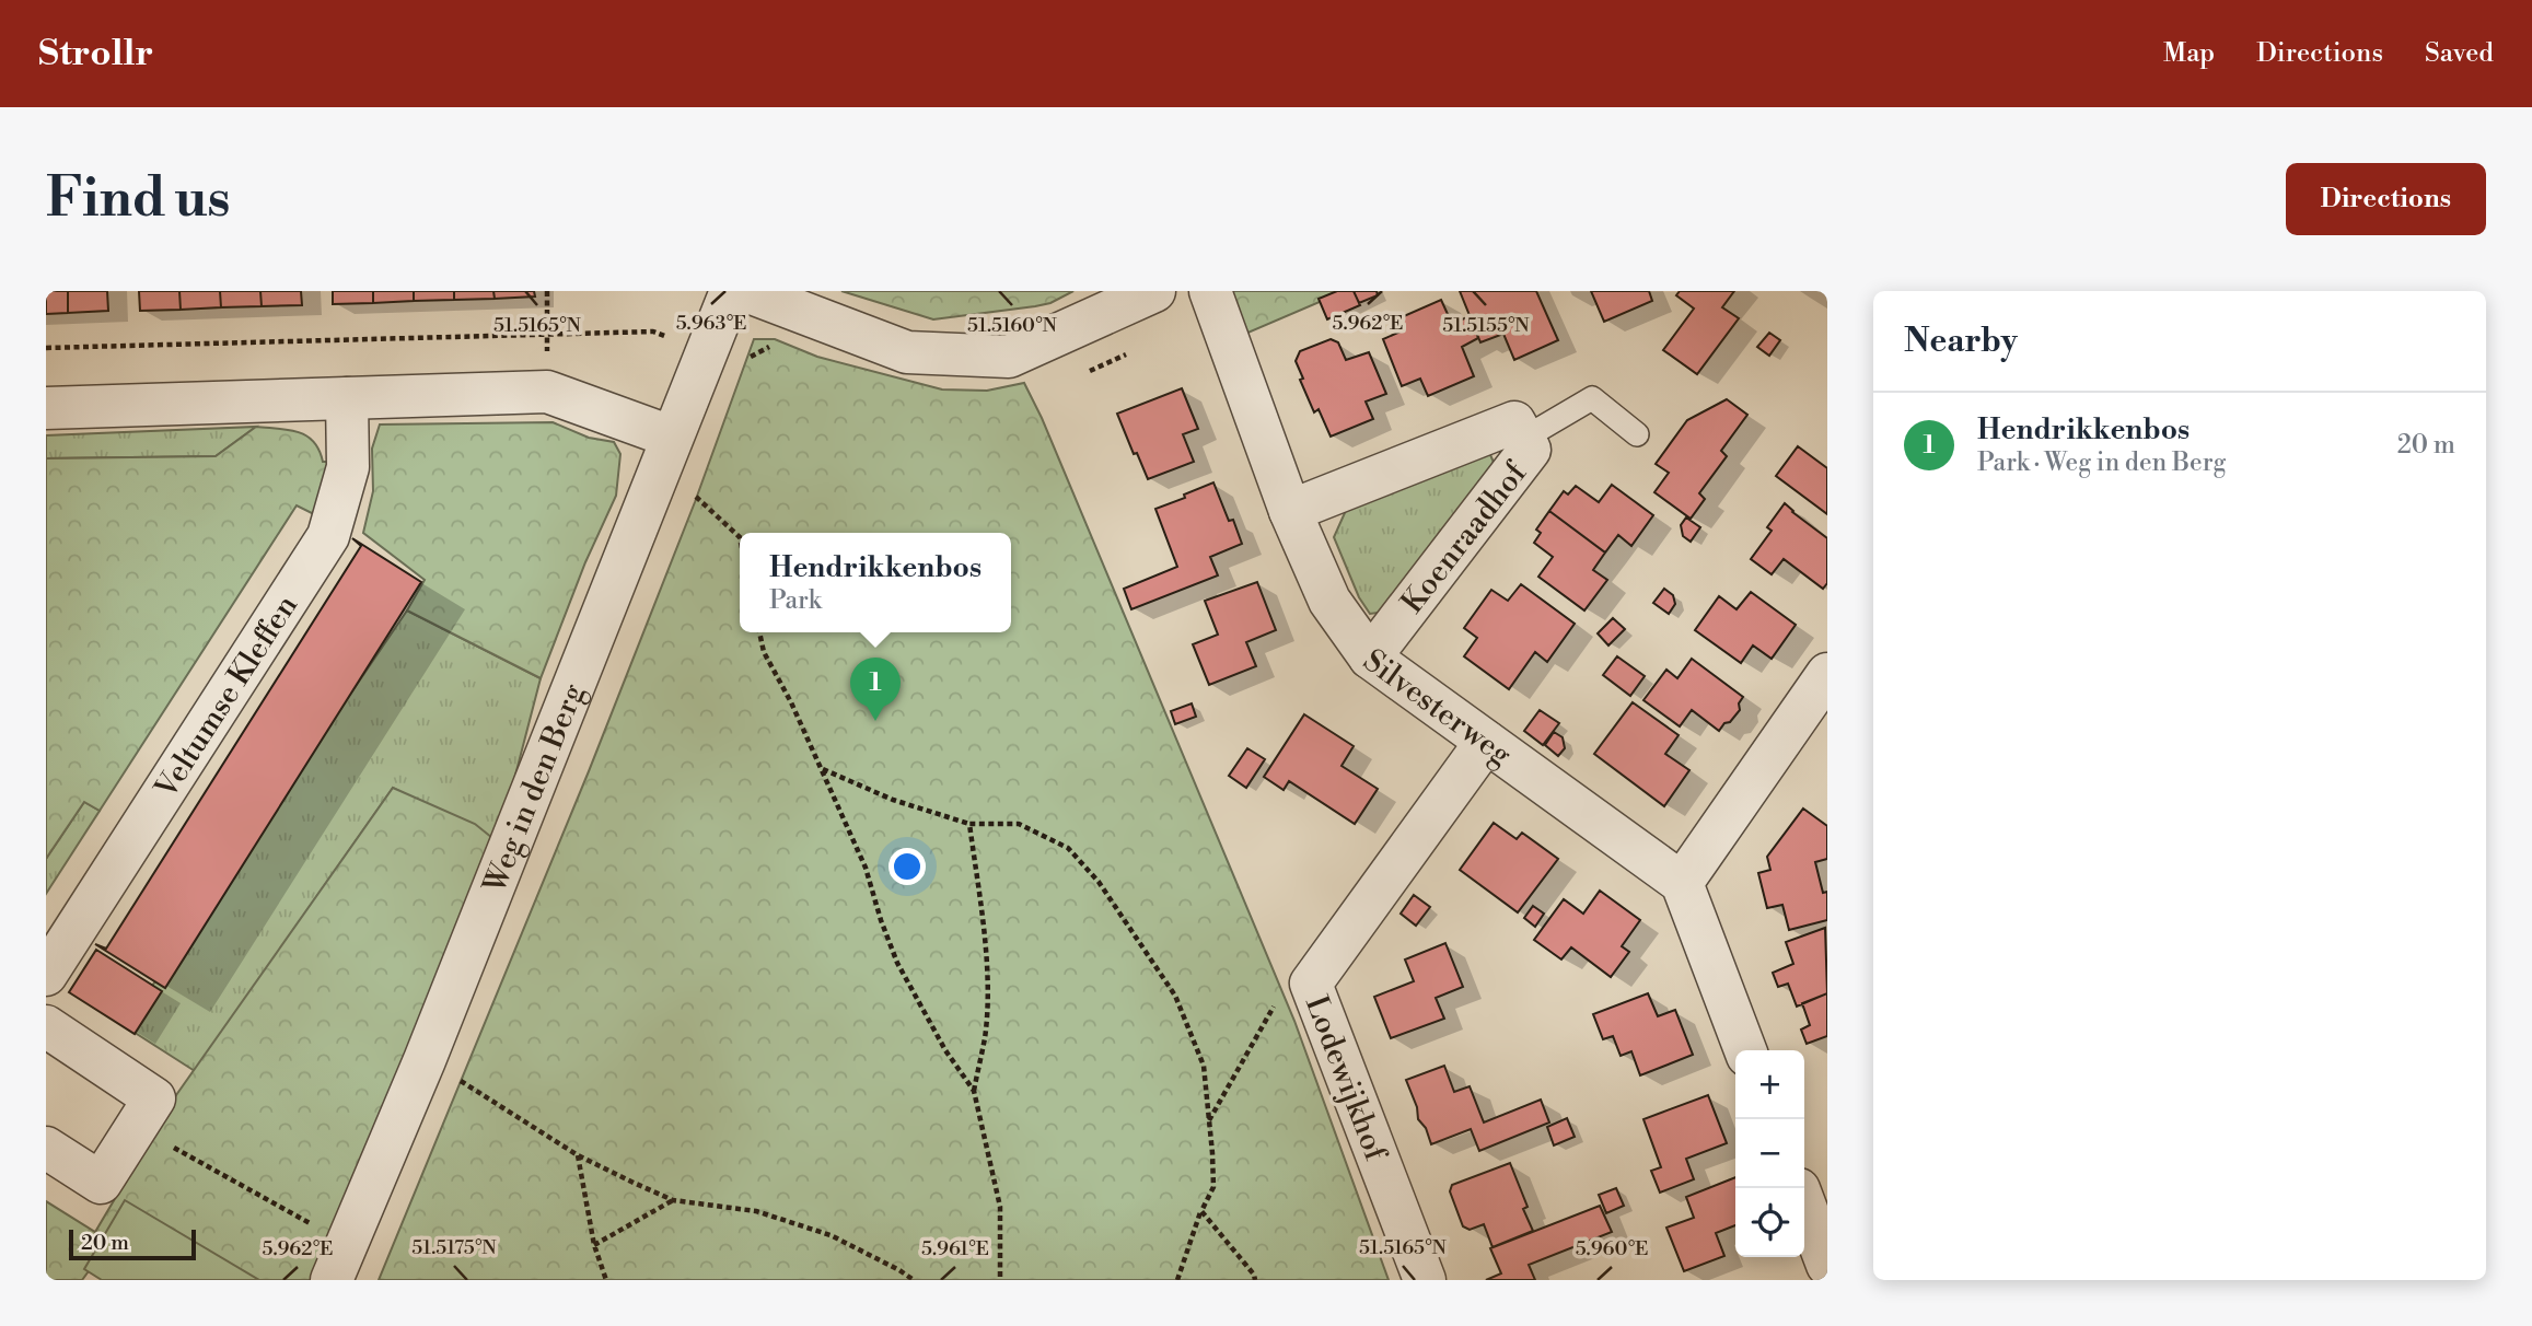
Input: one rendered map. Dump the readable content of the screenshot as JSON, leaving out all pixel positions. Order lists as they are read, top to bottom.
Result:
{
  "streets": {
    "street": [
      "Koenraadhof",
      "Veltumse Kleffen",
      "Silvesterweg",
      "Weg in den Berg",
      "Lodewijkhof"
    ]
  },
  "crossings": [
    ["Koenraadhof", "Silvesterweg"],
    ["Silvesterweg", "Lodewijkhof"]
  ],
  "scale_bar": "20 m",
  "page": {
    "header": "Strollr",
    "nav": ["Map", "Directions", "Saved"],
    "buttons": "Directions",
    "title": "Find us",
    "heading": "Nearby",
    "list": [
      {
        "mark": "1",
        "name": "Hendrikkenbos",
        "note": "Park · Weg in den Berg",
        "value": "20 m"
      }
    ],
    "popup": ["Hendrikkenbos", "Park"],
    "pins": "1",
    "map_buttons": ["+", "−"],
    "scale": "20 m"
  },
  "coordinates": [
    "5.963°E",
    "5.962°E",
    "51.5165°N",
    "51.5160°N",
    "51.5155°N",
    "51.5175°N",
    "5.961°E",
    "5.960°E"
  ]
}
